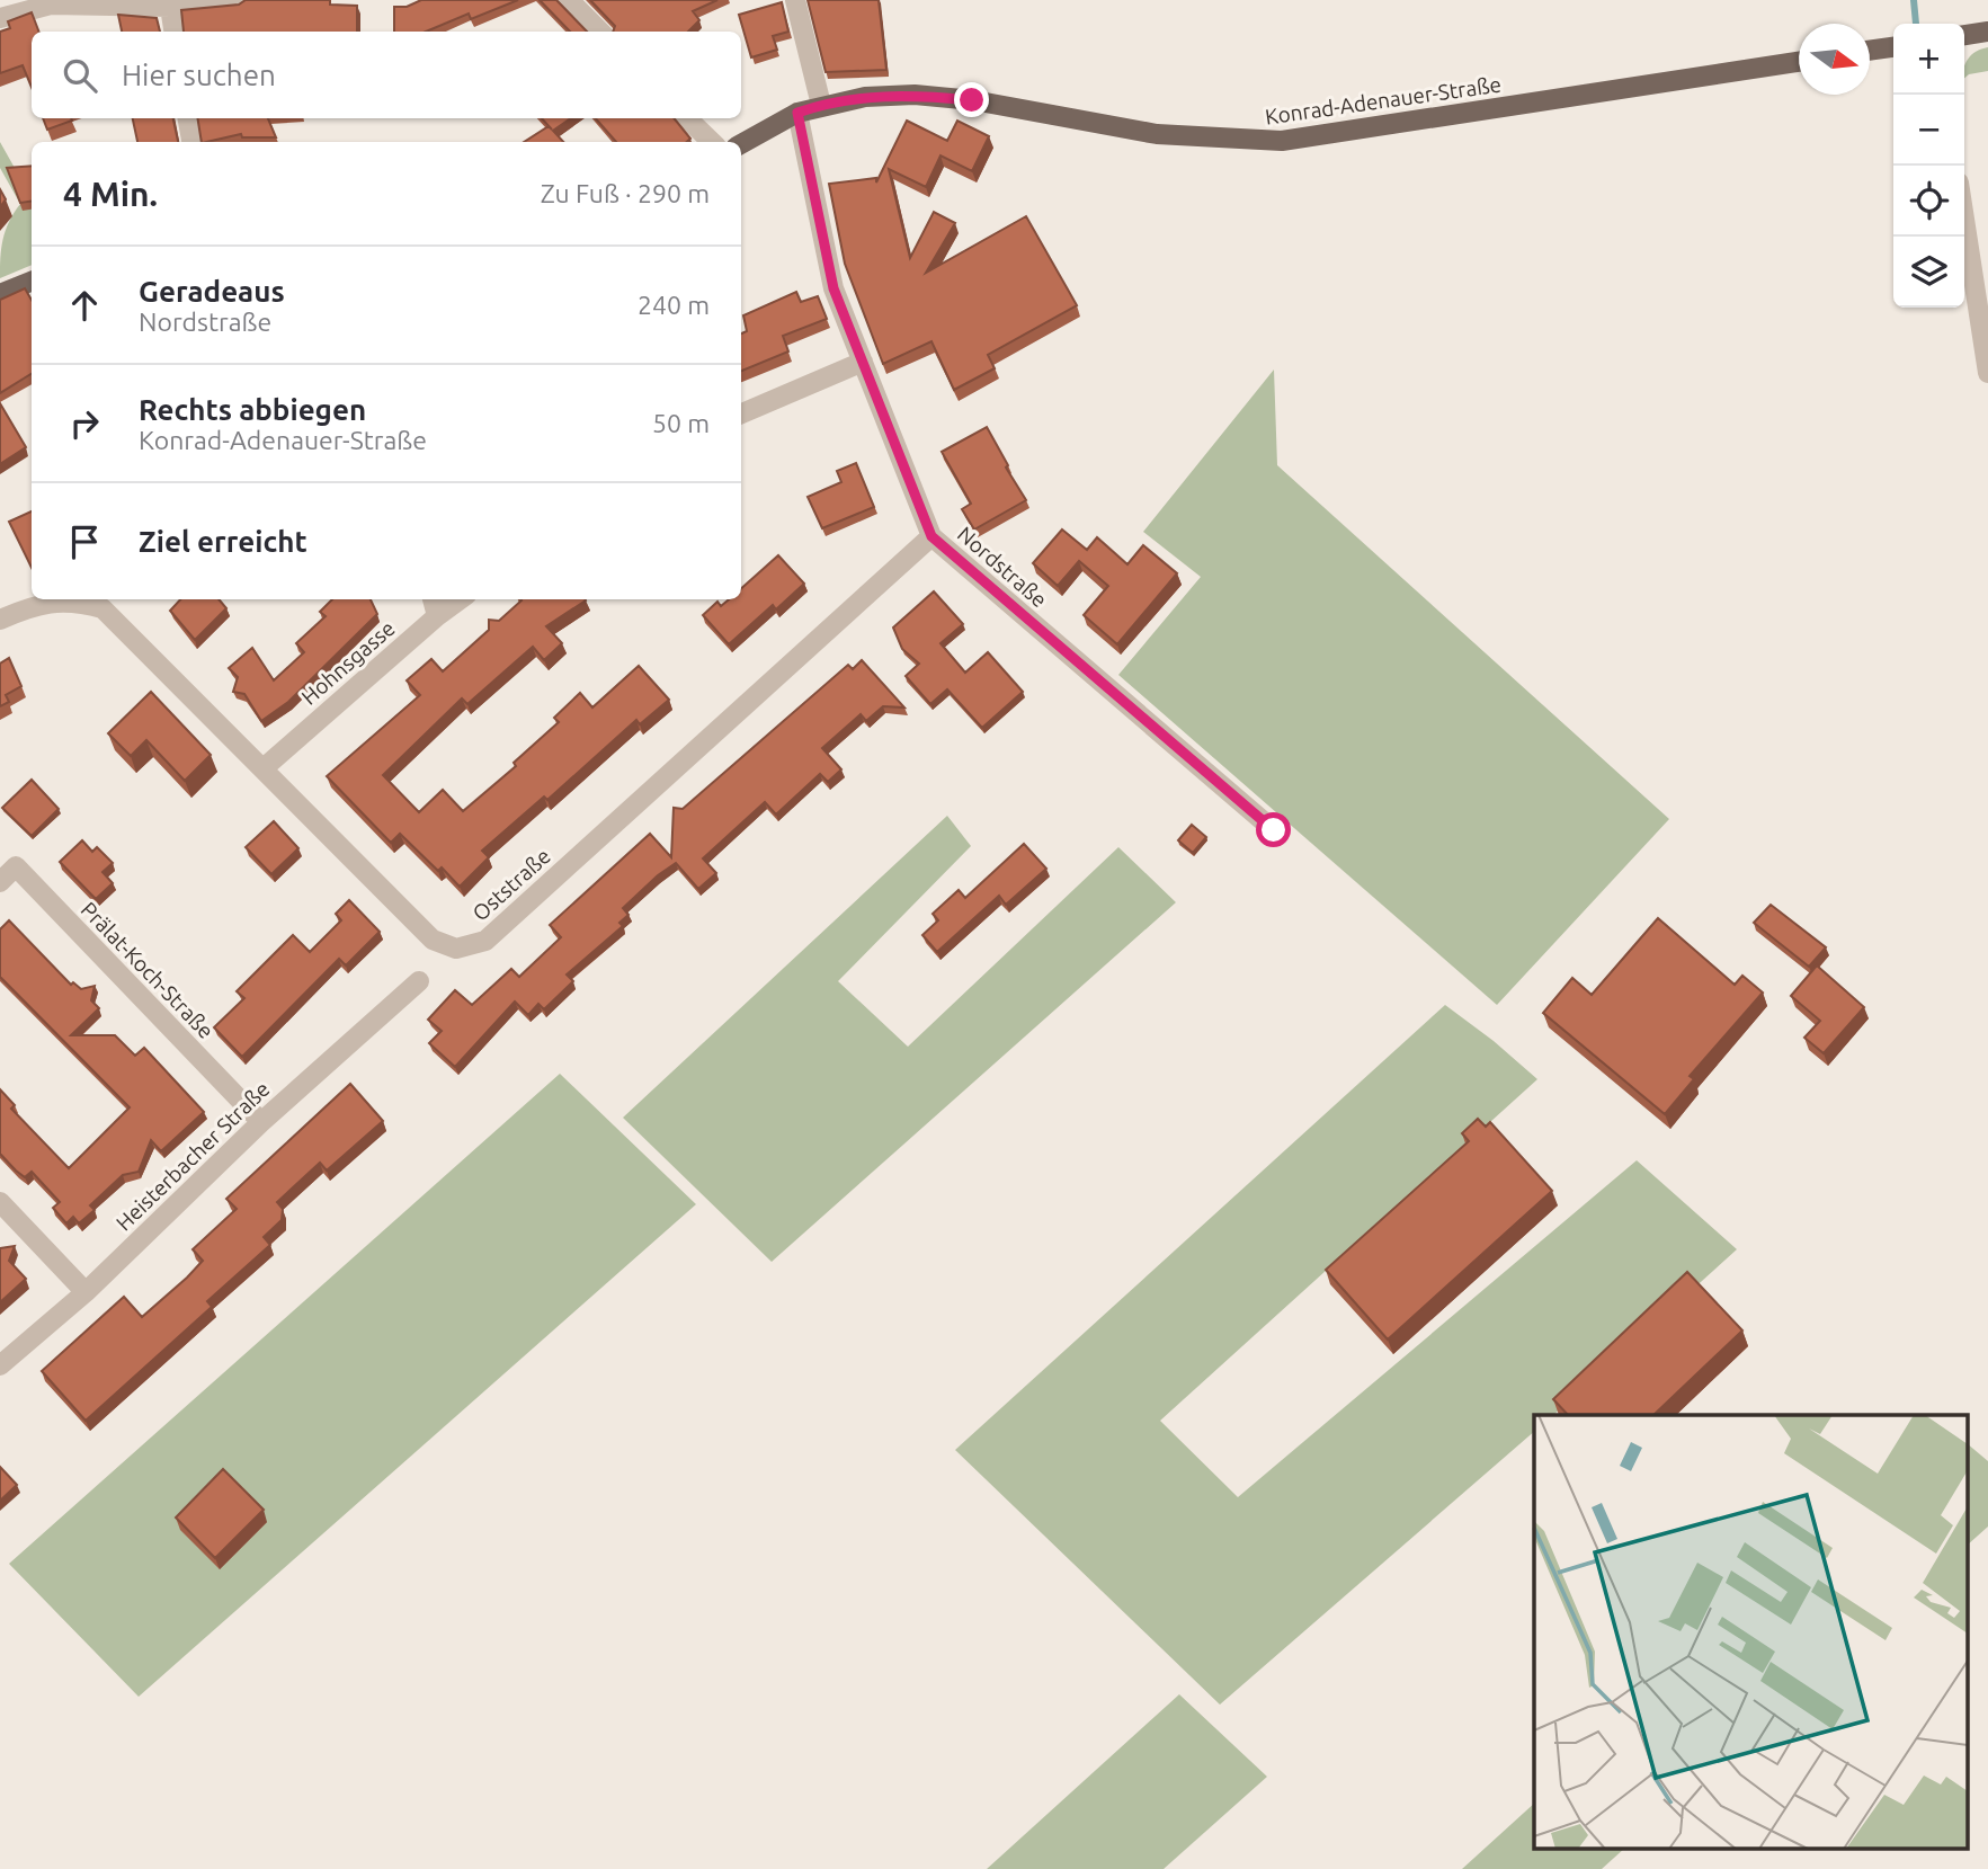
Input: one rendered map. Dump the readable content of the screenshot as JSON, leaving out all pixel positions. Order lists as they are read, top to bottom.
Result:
{
  "streets": {
    "main road": ["Konrad-Adenauer-Straße"],
    "street": [
      "Nordstraße",
      "Hohnsgasse",
      "Oststraße",
      "Prälat-Koch-Straße",
      "Heisterbacher Straße"
    ]
  },
  "crossings": [
    ["Konrad-Adenauer-Straße", "Nordstraße"],
    ["Nordstraße", "Oststraße"],
    ["Hohnsgasse", "Oststraße"],
    ["Prälat-Koch-Straße", "Heisterbacher Straße"]
  ],
  "north": "right",
  "page": {
    "map_buttons": ["+", "−"],
    "search": "Hier suchen",
    "heading": ["4 Min.", "Zu Fuß · 290 m"],
    "list": [
      ["Geradeaus", "Nordstraße", "240 m"],
      ["Rechts abbiegen", "Konrad-Adenauer-Straße", "50 m"],
      "Ziel erreicht"
    ]
  }
}
